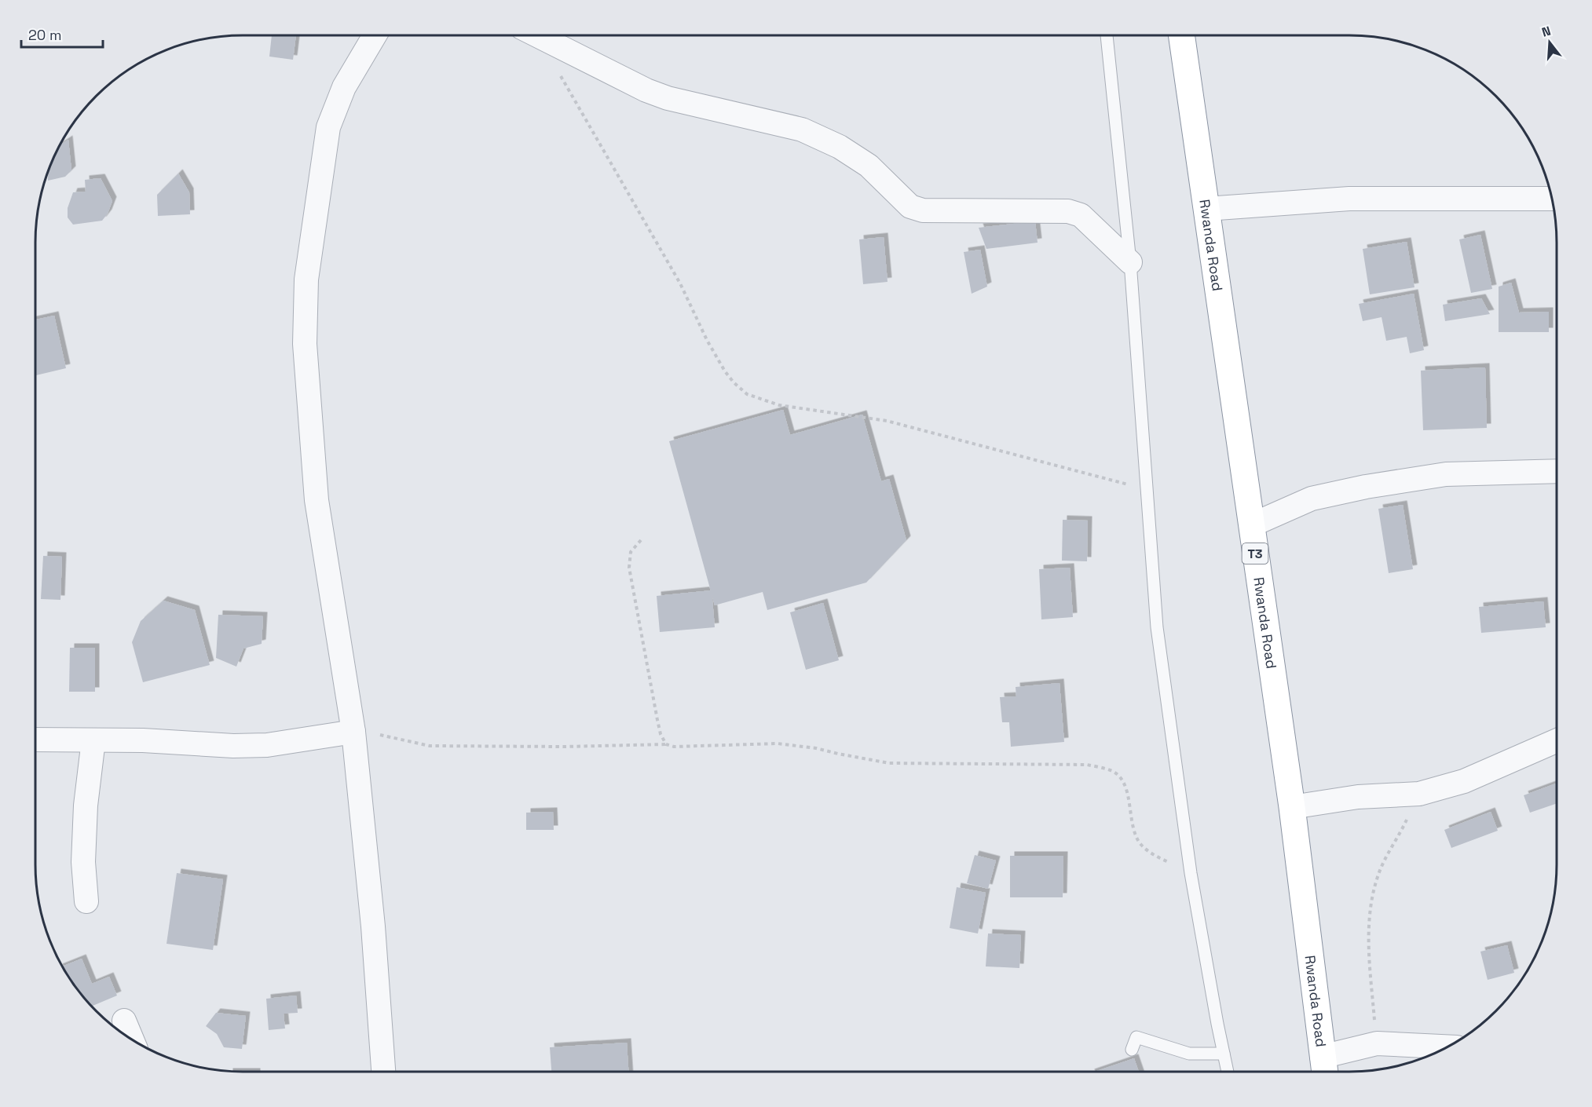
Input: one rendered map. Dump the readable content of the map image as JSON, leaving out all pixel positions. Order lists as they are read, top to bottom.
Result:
{
  "streets": {
    "highway": ["Rwanda Road", "T3"]
  },
  "scale_bar": "20 m",
  "north": "top"
}
